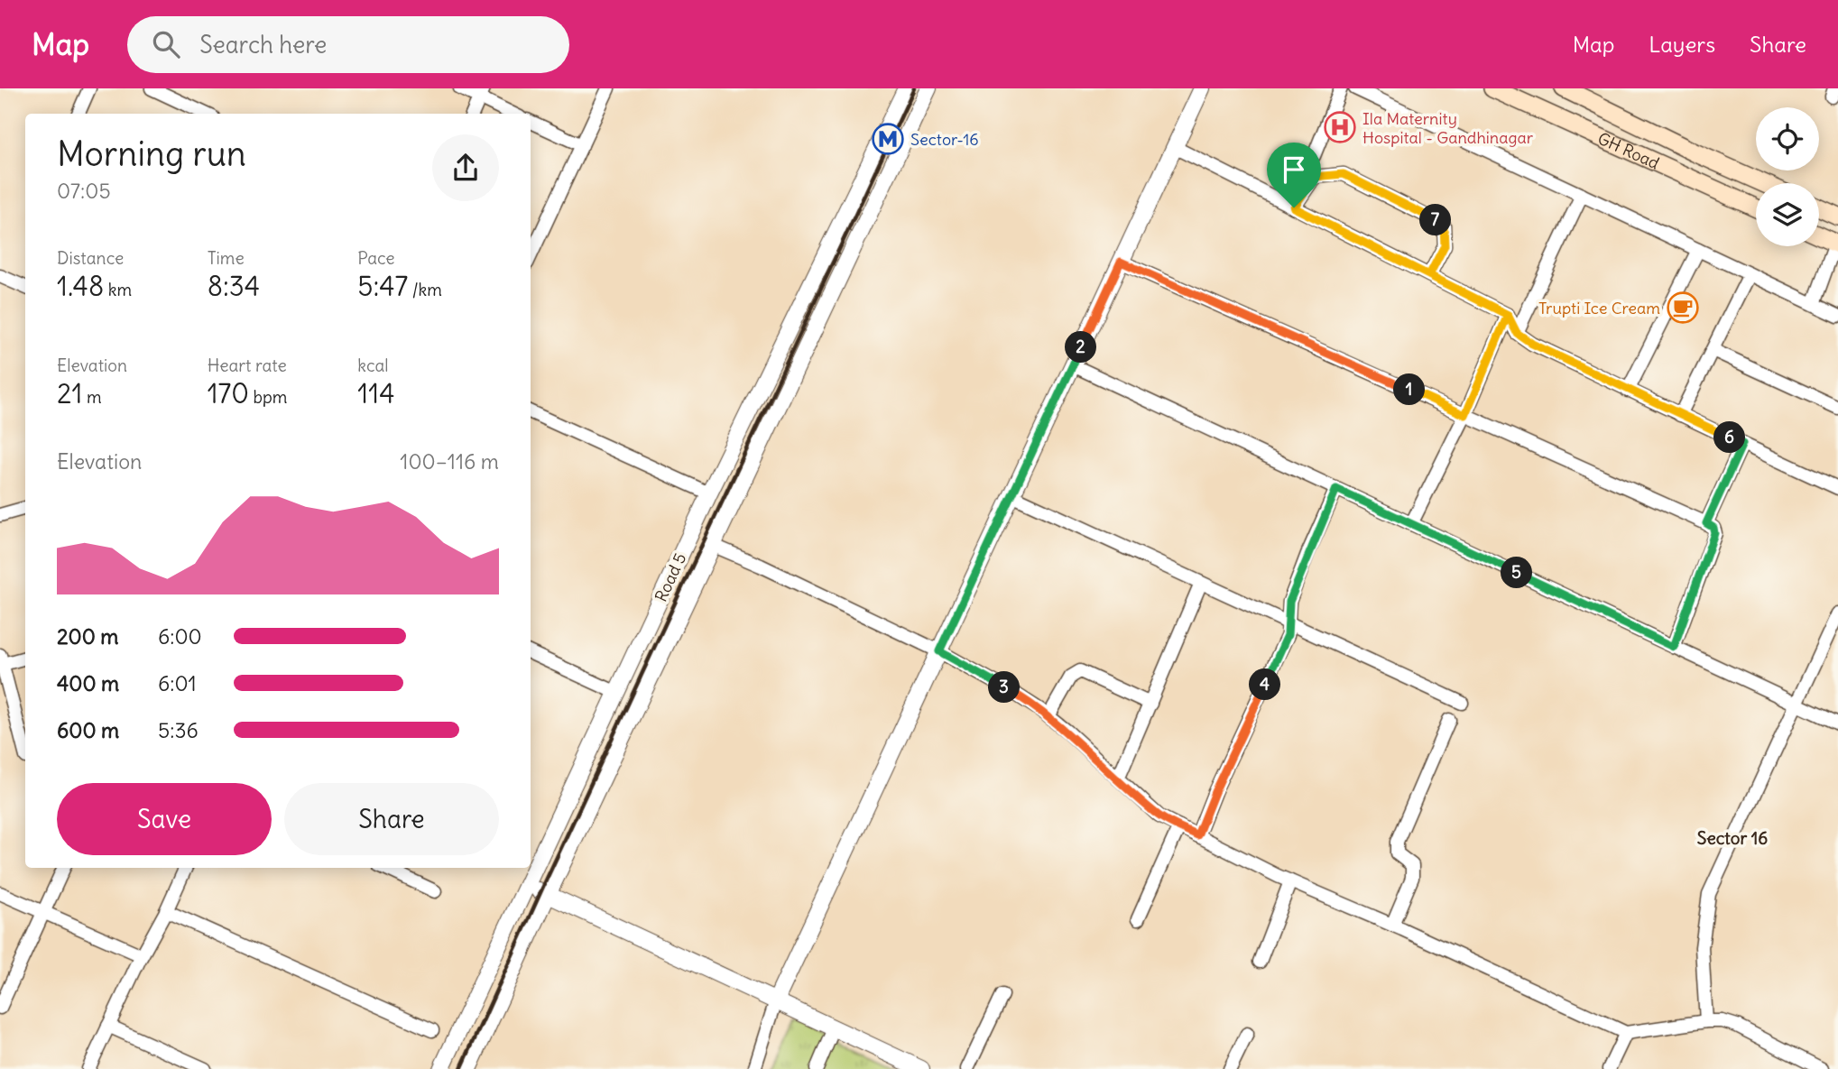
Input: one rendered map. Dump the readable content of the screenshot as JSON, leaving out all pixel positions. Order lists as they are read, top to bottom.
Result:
{
  "streets": {
    "main road": ["GH Road"],
    "street": ["Road 5"]
  },
  "districts": ["Sector 16"],
  "places": {
    "hospital": ["Ila Maternity Hospital - Gandhinagar"],
    "metro station": ["Sector-16"],
    "cafe": ["Trupti Ice Cream"]
  },
  "page": {
    "header": "Map",
    "search": "Search here",
    "nav": ["Map", "Layers", "Share"],
    "heading": ["Morning run", "07:05"],
    "pins": [
      "7",
      "2",
      "1",
      "6",
      "5",
      "4",
      "3"
    ],
    "stats": [
      ["Distance", "1.48 km"],
      ["Time", "8:34"],
      ["Pace", "5:47 /km"],
      ["Elevation", "21 m"],
      ["Heart rate", "170 bpm"],
      ["kcal", "114"]
    ],
    "chart": ["Elevation", "100–116 m"],
    "list": [
      {
        "name": "200 m",
        "note": "6:00"
      },
      {
        "name": "400 m",
        "note": "6:01"
      },
      {
        "name": "600 m",
        "note": "5:36"
      }
    ],
    "buttons": ["Save", "Share"]
  }
}
